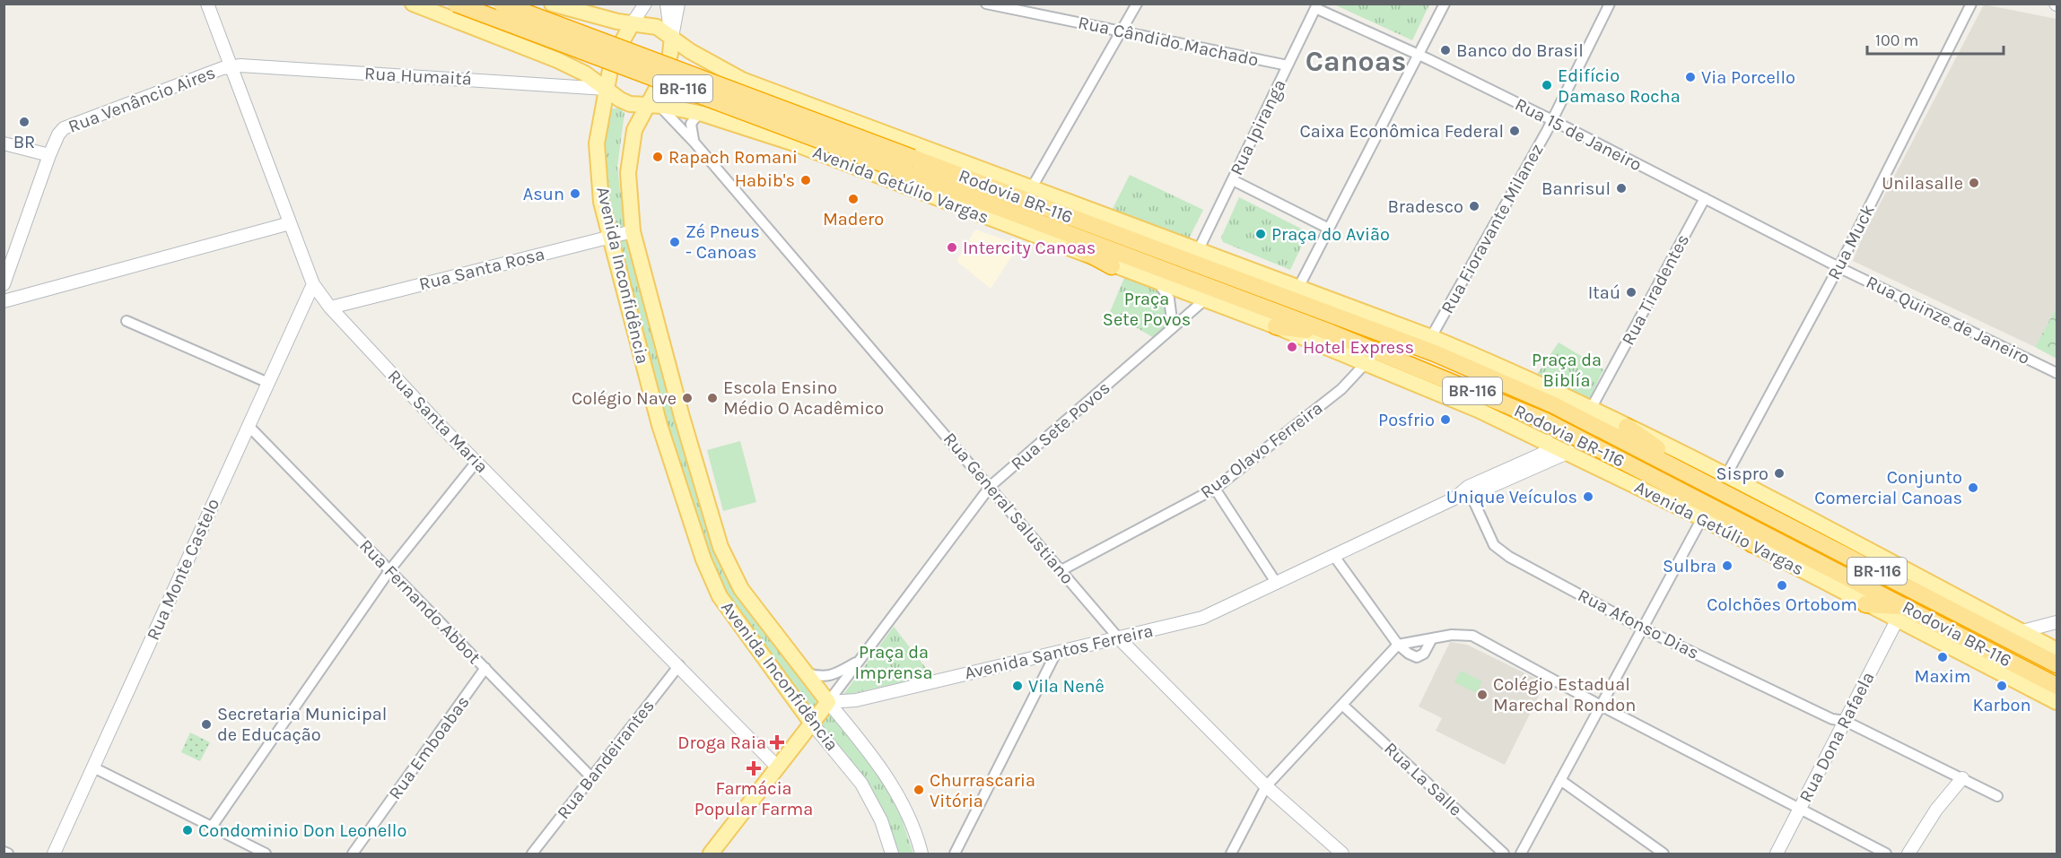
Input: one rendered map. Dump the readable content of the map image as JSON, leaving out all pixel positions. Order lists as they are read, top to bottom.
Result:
{
  "streets": {
    "highway": ["BR-116", "Rodovia BR-116"],
    "main road": [
      "Rua Humaitá",
      "Rua Venâncio Aires",
      "Avenida Getúlio Vargas",
      "Rua Santa Rosa",
      "Avenida Inconfidência",
      "Rua Santa Maria",
      "Rua General Salustiano",
      "Rua Monte Castelo",
      "Avenida Santos Ferreira",
      "Rua Dona Rafaela"
    ],
    "street": [
      "Rua Cândido Machado",
      "Rua Ipiranga",
      "Rua 15 de Janeiro",
      "Rua Fioravante Milanez",
      "Rua Muck",
      "Rua Tiradentes",
      "Rua Quinze de Janeiro",
      "Rua Sete Povos",
      "Rua Olavo Ferreira",
      "Rua Fernando Abbot",
      "Rua Afonso Dias",
      "Rua Emboabas",
      "Rua Bandeirantes",
      "Rua La Salle"
    ]
  },
  "crossings": [
    ["Rua Cândido Machado", "Rua Ipiranga"],
    ["Rua Humaitá", "Rua Venâncio Aires"],
    ["Rua Humaitá", "Avenida Getúlio Vargas"],
    ["Rua Humaitá", "Avenida Inconfidência"],
    ["Rua Humaitá", "Rua Santa Maria"],
    ["BR-116", "Avenida Getúlio Vargas"],
    ["BR-116", "Rodovia BR-116"],
    ["BR-116", "Rua Dona Rafaela"],
    ["Rua Venâncio Aires", "Rua Santa Maria"],
    ["Rua Ipiranga", "Rua 15 de Janeiro"],
    ["Rua 15 de Janeiro", "Rua Fioravante Milanez"],
    ["Rua 15 de Janeiro", "Rua Muck"],
    ["Rua 15 de Janeiro", "Rua Tiradentes"],
    ["Rua 15 de Janeiro", "Rua Quinze de Janeiro"],
    ["Avenida Getúlio Vargas", "Avenida Inconfidência"],
    ["Avenida Getúlio Vargas", "Rua Sete Povos"],
    ["Avenida Getúlio Vargas", "Rua Olavo Ferreira"],
    ["Avenida Getúlio Vargas", "Rua General Salustiano"],
    ["Avenida Getúlio Vargas", "Avenida Santos Ferreira"],
    ["Rodovia BR-116", "Rua Dona Rafaela"],
    ["Rua Muck", "Rua Quinze de Janeiro"],
    ["Rua Santa Rosa", "Avenida Inconfidência"],
    ["Rua Santa Rosa", "Rua Santa Maria"],
    ["Avenida Inconfidência", "Rua Sete Povos"],
    ["Avenida Inconfidência", "Rua General Salustiano"],
    ["Avenida Inconfidência", "Avenida Santos Ferreira"],
    ["Rua Santa Maria", "Rua Monte Castelo"],
    ["Rua Santa Maria", "Rua Bandeirantes"],
    ["Rua Sete Povos", "Rua General Salustiano"],
    ["Rua Sete Povos", "Avenida Santos Ferreira"],
    ["Rua Olavo Ferreira", "Rua General Salustiano"],
    ["Rua General Salustiano", "Avenida Santos Ferreira"],
    ["Rua Monte Castelo", "Rua Fernando Abbot"],
    ["Rua Fernando Abbot", "Rua Emboabas"],
    ["Rua Fernando Abbot", "Rua Bandeirantes"],
    ["Rua Afonso Dias", "Avenida Santos Ferreira"],
    ["Rua Afonso Dias", "Rua Dona Rafaela"]
  ],
  "districts": ["Canoas"],
  "parks": ["Praça Sete Povos", "Praça da Biblía", "Praça da Imprensa"],
  "places": {
    "other": [
      "Banco do Brasil",
      "Via Porcello",
      "Edifício Damaso Rocha",
      "BR",
      "Caixa Econômica Federal",
      "Rapach Romani",
      "Habib's",
      "Unilasalle",
      "Banrisul",
      "Asun",
      "Madero",
      "Bradesco",
      "Praça do Avião",
      "Zé Pneus - Canoas",
      "Intercity Canoas",
      "Itaú",
      "Hotel Express",
      "Colégio Nave",
      "Escola Ensino Médio O Acadêmico",
      "Posfrio",
      "Sispro",
      "Conjunto Comercial Canoas",
      "Unique Veículos",
      "Sulbra",
      "Colchões Ortobom",
      "Maxim",
      "Vila Nenê",
      "Karbon",
      "Colégio Estadual Marechal Rondon",
      "Secretaria Municipal de Educação",
      "Churrascaria Vitória",
      "Condominio Don Leonello"
    ],
    "health": ["Droga Raia", "Farmácia Popular Farma"]
  },
  "scale_bar": "100 m"
}
